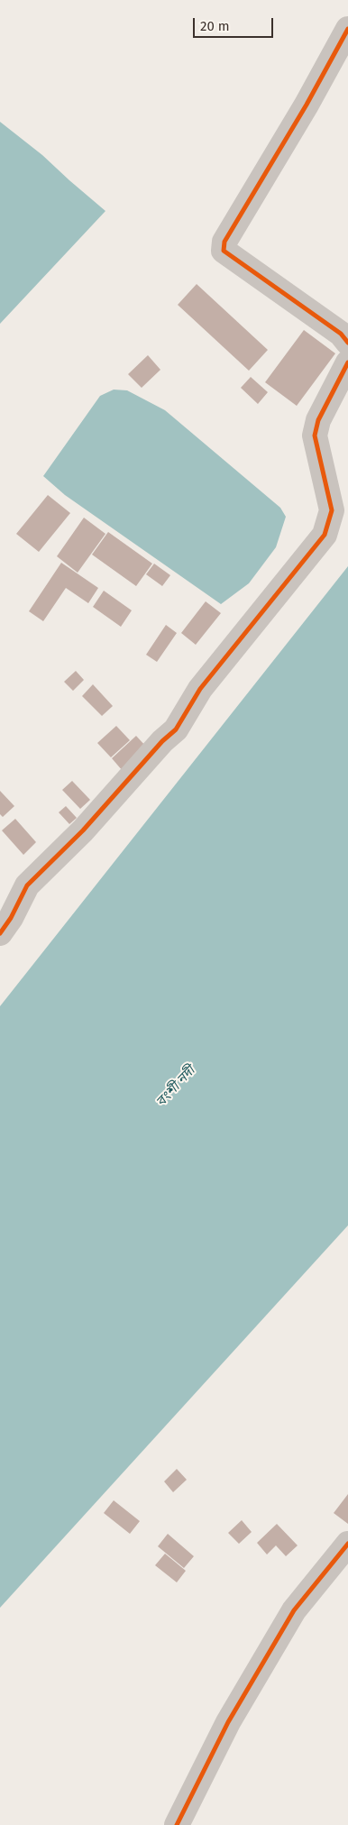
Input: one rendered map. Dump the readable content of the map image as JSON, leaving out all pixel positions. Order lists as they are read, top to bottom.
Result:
{
  "water": ["বংশী নদী"],
  "scale_bar": "20 m"
}
